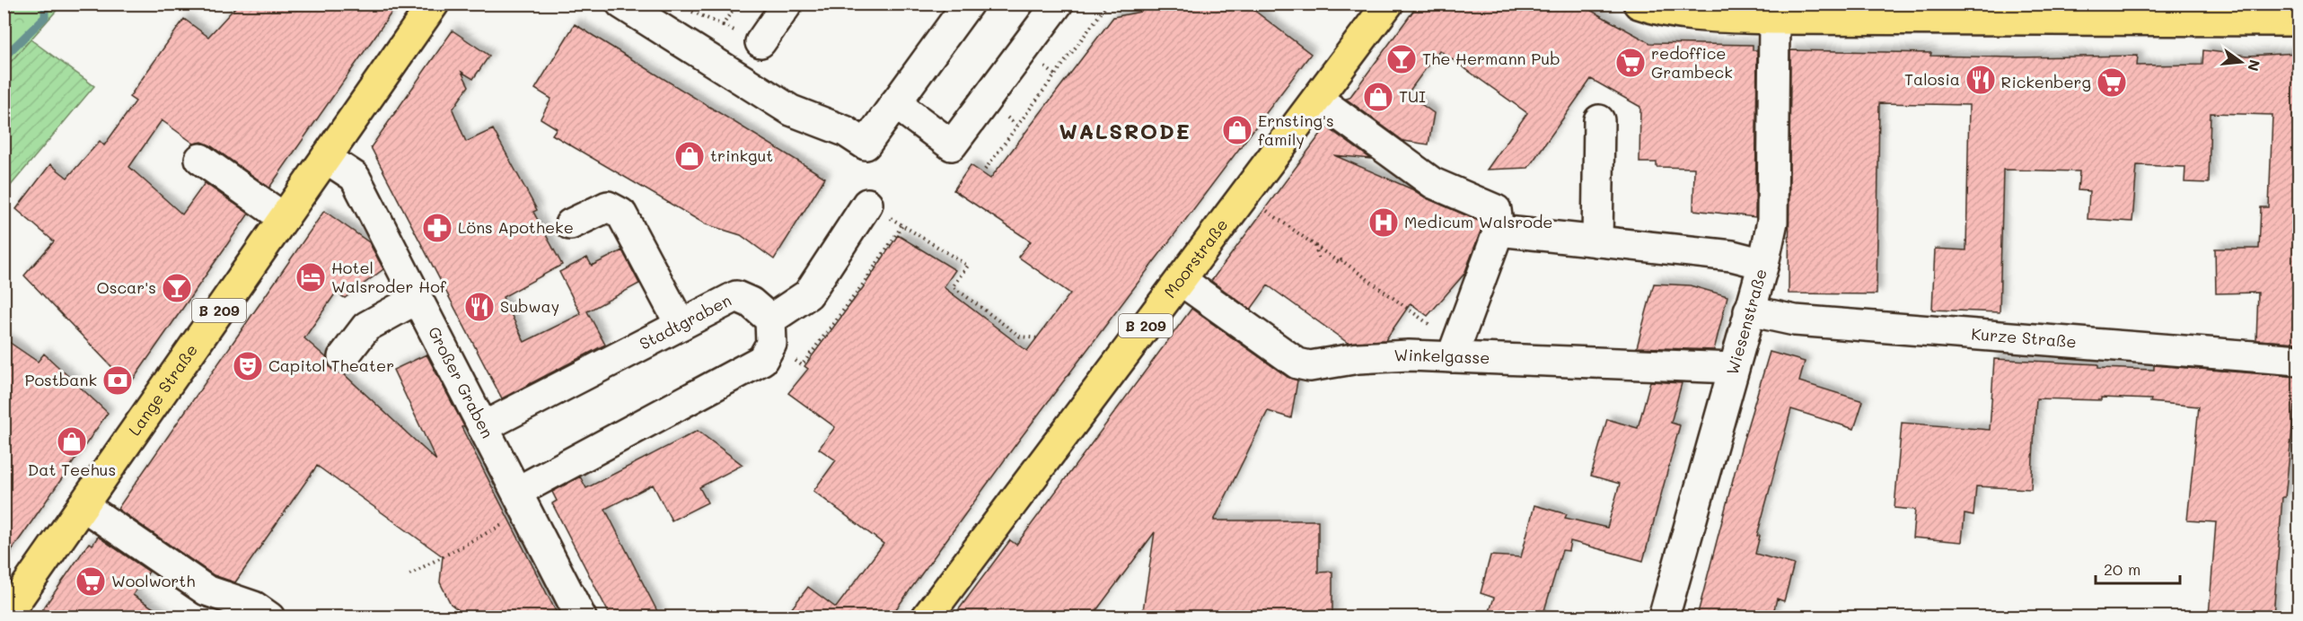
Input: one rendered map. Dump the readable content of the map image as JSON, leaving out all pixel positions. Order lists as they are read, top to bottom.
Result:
{
  "streets": {
    "main road": ["Moorstraße", "B 209", "Lange Straße"],
    "street": [
      "Wiesenstraße",
      "Stadtgraben",
      "Kurze Straße",
      "Winkelgasse",
      "Großer Graben"
    ]
  },
  "crossings": [
    ["Moorstraße", "Winkelgasse"],
    ["Wiesenstraße", "Kurze Straße"],
    ["Wiesenstraße", "Winkelgasse"],
    ["Stadtgraben", "Großer Graben"],
    ["Großer Graben", "Lange Straße"]
  ],
  "districts": ["WALSRODE"],
  "places": {
    "bar": ["The Hermann Pub", "Oscar's"],
    "supermarket": ["redoffice Grambeck", "Rickenberg", "Woolworth"],
    "restaurant": ["Talosia", "Subway"],
    "shop": [
      "TUI",
      "Ernsting's family",
      "trinkgut",
      "Dat Teehus"
    ],
    "hospital": ["Medicum Walsrode"],
    "pharmacy": ["Löns Apotheke"],
    "hotel": ["Hotel Walsroder Hof"],
    "theatre": ["Capitol Theater"],
    "bank": ["Postbank"]
  },
  "scale_bar": "20 m",
  "north": "right"
}
